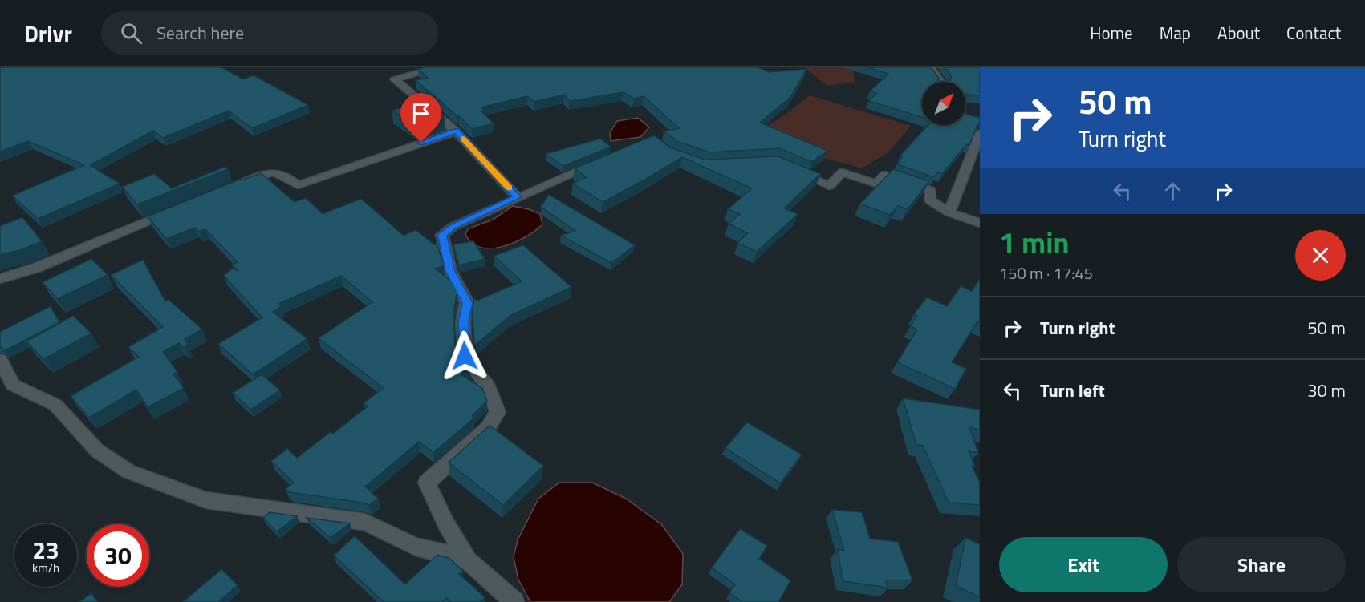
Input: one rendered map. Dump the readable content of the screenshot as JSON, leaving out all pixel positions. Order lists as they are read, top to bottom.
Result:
{
  "north": "top right",
  "page": {
    "header": "Drivr",
    "search": "Search here",
    "nav": [
      "Home",
      "Map",
      "About",
      "Contact"
    ],
    "turn": ["50 m", "Turn right"],
    "heading": ["1 min", "150 m · 17:45"],
    "list": [
      {
        "name": "Turn right",
        "value": "50 m"
      },
      {
        "name": "Turn left",
        "value": "30 m"
      }
    ],
    "speed": "23 km/h",
    "limit": "30",
    "buttons": ["Exit", "Share"]
  }
}
